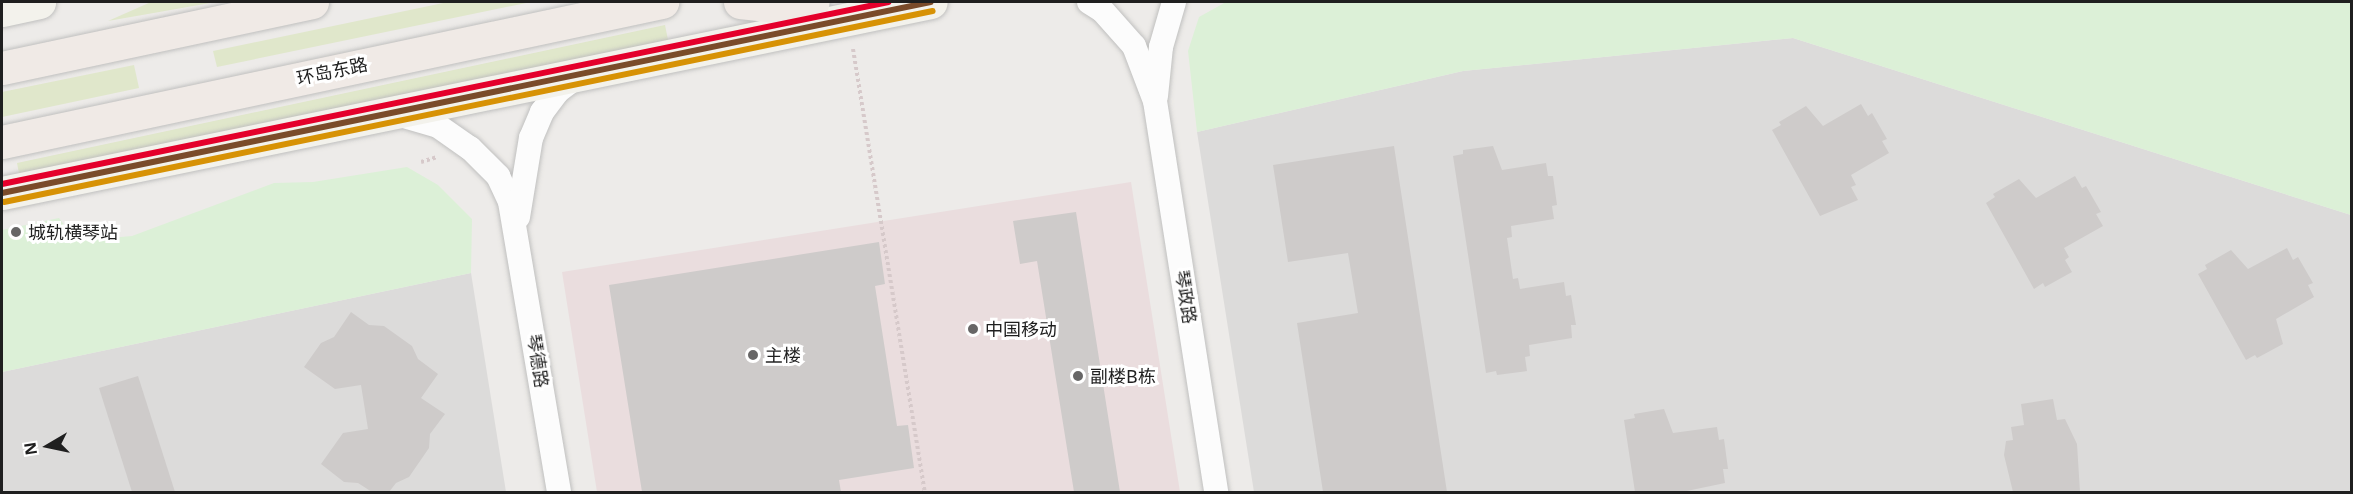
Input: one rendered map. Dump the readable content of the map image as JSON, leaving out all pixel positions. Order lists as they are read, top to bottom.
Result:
{
  "streets": {
    "main road": ["环岛东路"],
    "street": ["琴政路", "琴德路"]
  },
  "places": [
    "城轨横琴站",
    "中国移动",
    "主楼",
    "副楼B栋"
  ],
  "north": "left"
}
